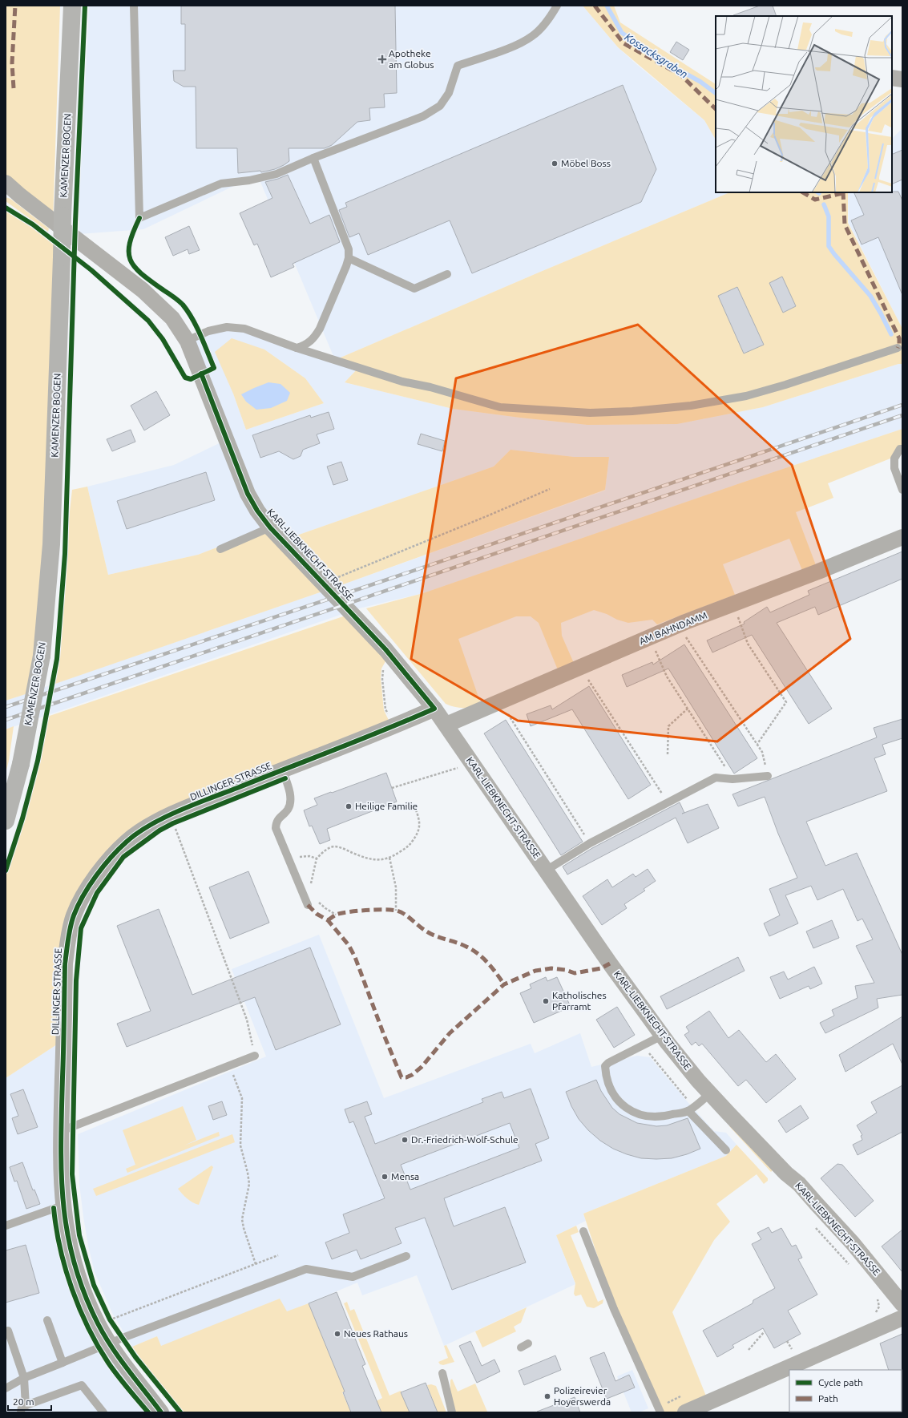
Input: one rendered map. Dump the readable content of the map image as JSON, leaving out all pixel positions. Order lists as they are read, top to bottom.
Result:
{
  "streets": {
    "main road": ["KAMENZER BOGEN"],
    "street": ["KARL-LIEBKNECHT-STRASSE", "AM BAHNDAMM", "DILLINGER STRASSE"]
  },
  "crossings": [
    ["KARL-LIEBKNECHT-STRASSE", "AM BAHNDAMM"],
    ["KARL-LIEBKNECHT-STRASSE", "DILLINGER STRASSE"]
  ],
  "water": ["Kossacksgraben"],
  "places": {
    "health": ["Apotheke am Globus"],
    "other": [
      "Möbel Boss",
      "Heilige Familie",
      "Katholisches Pfarramt",
      "Dr.-Friedrich-Wolf-Schule",
      "Mensa",
      "Neues Rathaus",
      "Polizeirevier Hoyerswerda"
    ]
  },
  "legend": ["Cycle path", "Path"],
  "scale_bar": "20 m"
}
